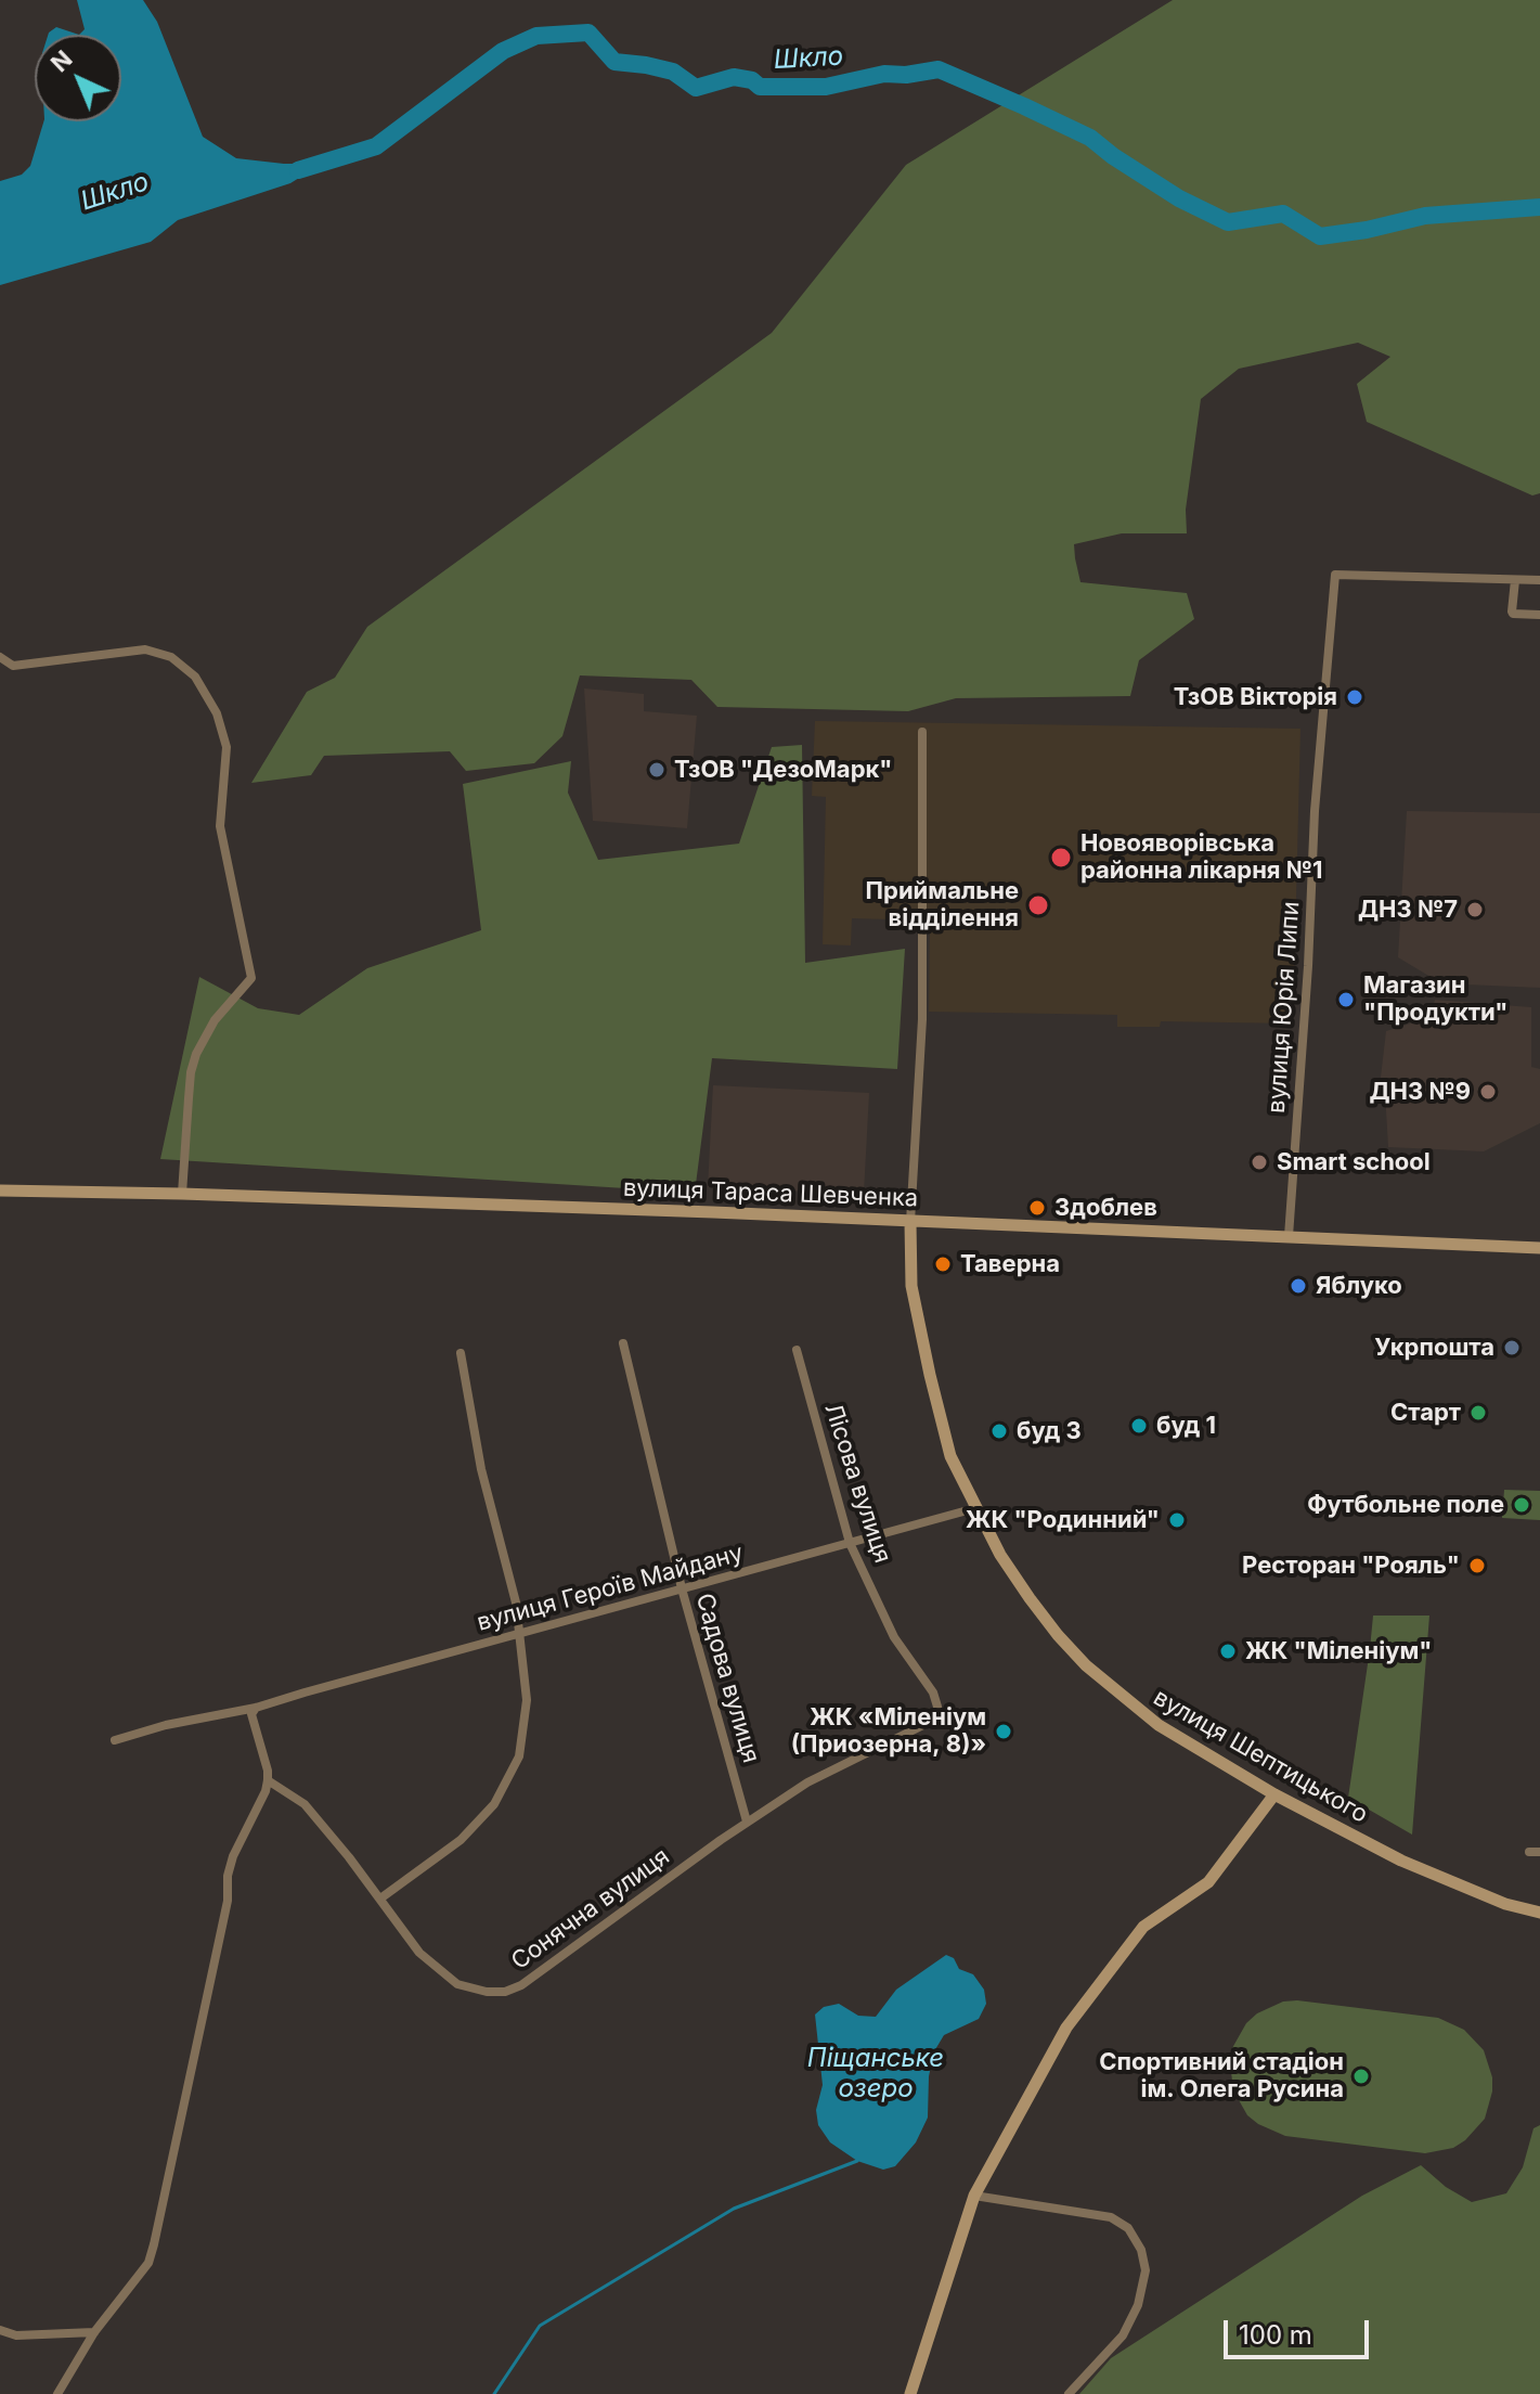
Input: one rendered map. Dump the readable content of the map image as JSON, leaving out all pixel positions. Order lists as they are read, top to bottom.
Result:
{
  "streets": {
    "street": [
      "вулиця Юрія Липи",
      "вулиця Тараса Шевченка",
      "Лісова вулиця",
      "вулиця Героїв Майдану",
      "Садова вулиця",
      "вулиця Шептицького",
      "Сонячна вулиця"
    ]
  },
  "crossings": [
    ["вулиця Юрія Липи", "вулиця Тараса Шевченка"],
    ["вулиця Тараса Шевченка", "вулиця Шептицького"],
    ["Лісова вулиця", "вулиця Героїв Майдану"],
    ["Лісова вулиця", "Сонячна вулиця"],
    ["вулиця Героїв Майдану", "Садова вулиця"],
    ["вулиця Героїв Майдану", "вулиця Шептицького"],
    ["Садова вулиця", "Сонячна вулиця"]
  ],
  "water": ["Шкло", "Піщанське озеро"],
  "places": [
    "ТзОВ Вікторія",
    "ТзОВ \"ДезоМарк\"",
    "Новояворівська районна лікарня №1",
    "Приймальне відділення",
    "ДНЗ №7",
    "Магазин \"Продукти\"",
    "ДНЗ №9",
    "Smart school",
    "Здоблев",
    "Таверна",
    "Яблуко",
    "Укрпошта",
    "Старт",
    "буд 1",
    "буд 3",
    "Футбольне поле",
    "ЖК \"Родинний\"",
    "Ресторан \"Рояль\"",
    "ЖК \"Міленіум\"",
    "ЖК «Міленіум (Приозерна, 8)»",
    "Спортивний стадіон ім. Олега Русина"
  ],
  "scale_bar": "100 m",
  "north": "top left"
}
